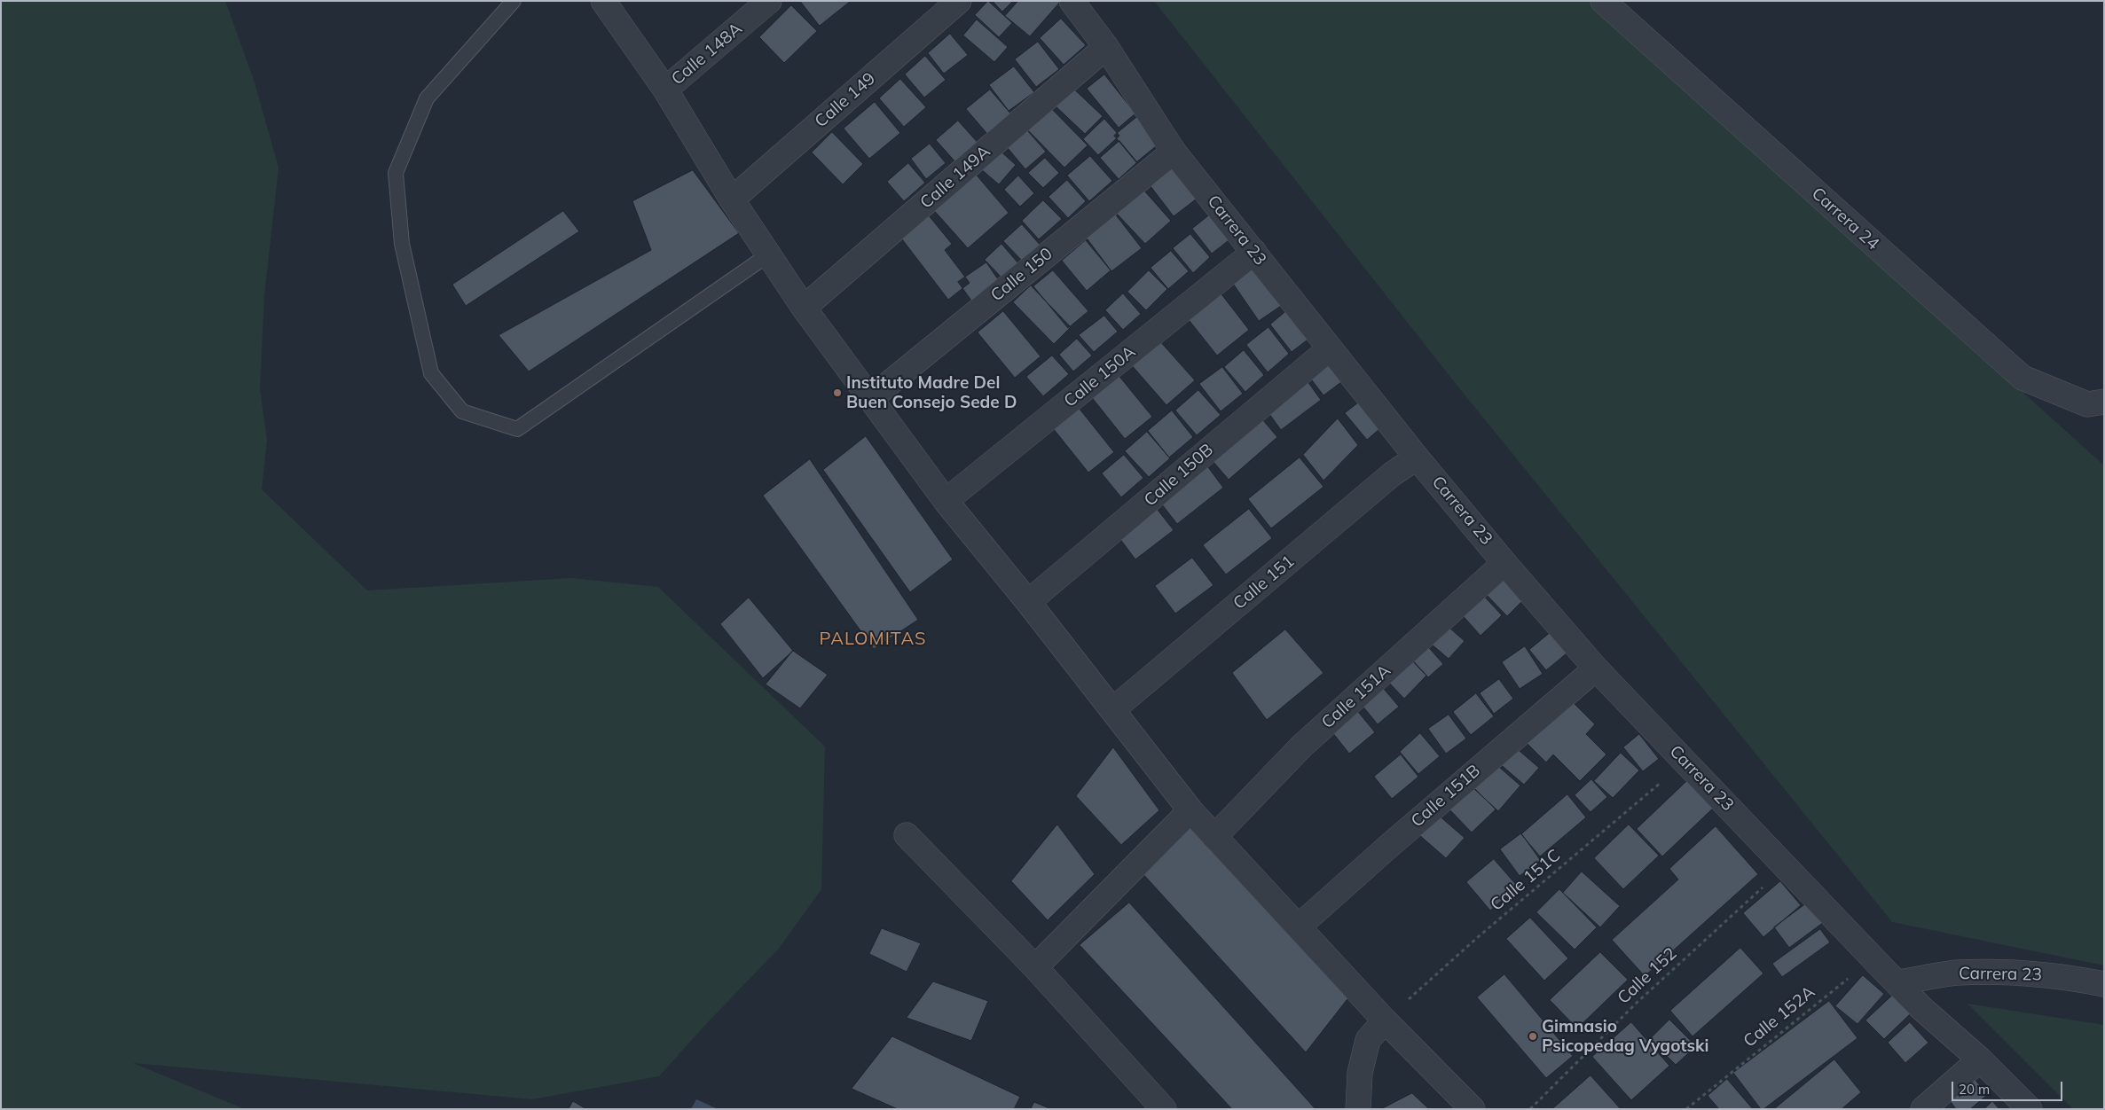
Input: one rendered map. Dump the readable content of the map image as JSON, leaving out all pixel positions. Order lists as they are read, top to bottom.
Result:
{
  "streets": {
    "street": [
      "Calle 148A",
      "Calle 149",
      "Calle 149A",
      "Carrera 24",
      "Carrera 23",
      "Calle 150",
      "Calle 150A",
      "Calle 150B",
      "Calle 151",
      "Calle 151A",
      "Calle 151B"
    ],
    "path": ["Calle 151C", "Calle 152", "Calle 152A"]
  },
  "crossings": [
    ["Calle 149A", "Carrera 23"],
    ["Carrera 23", "Calle 150"],
    ["Carrera 23", "Calle 150A"],
    ["Carrera 23", "Calle 150B"],
    ["Carrera 23", "Calle 151"],
    ["Carrera 23", "Calle 151A"],
    ["Carrera 23", "Calle 151B"],
    ["Carrera 23", "Calle 151C"],
    ["Carrera 23", "Calle 152"]
  ],
  "districts": ["PALOMITAS"],
  "places": ["Instituto Madre Del Buen Consejo Sede D", "Gimnasio Psicopedag Vygotski"],
  "scale_bar": "20 m"
}
